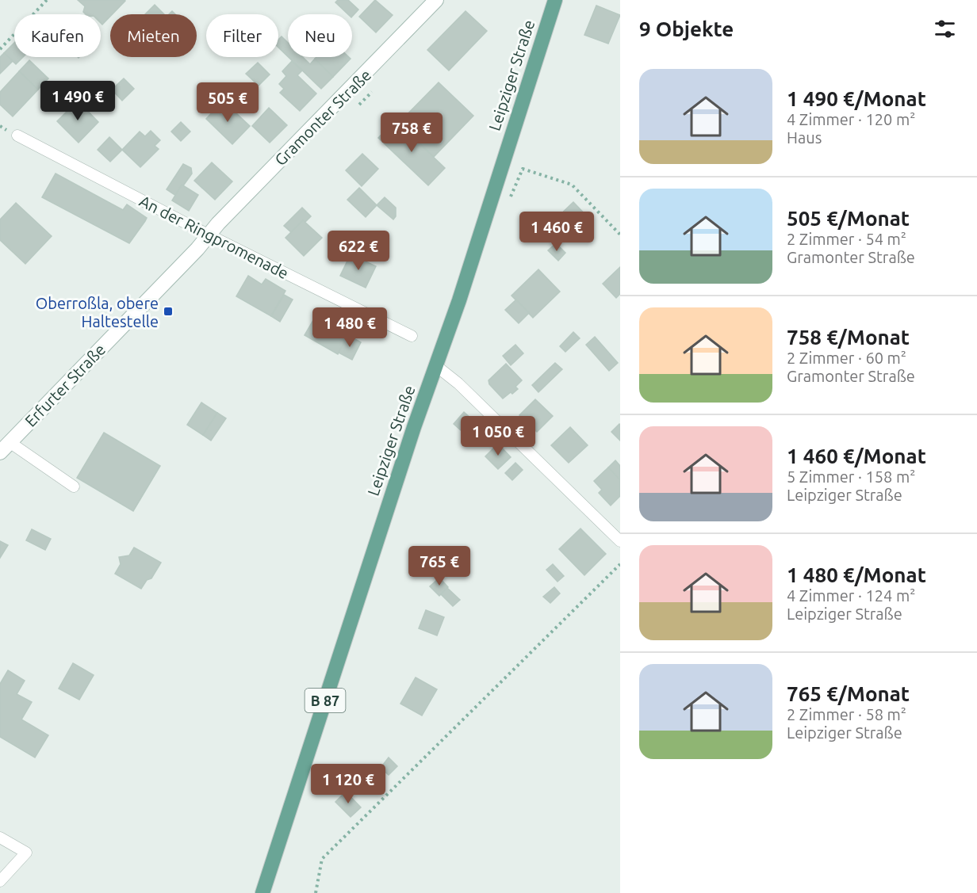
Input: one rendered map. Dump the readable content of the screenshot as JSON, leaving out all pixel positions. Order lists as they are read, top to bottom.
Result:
{
  "streets": {
    "main road": ["Leipziger Straße", "B 87"],
    "street": ["Gramonter Straße", "Erfurter Straße"],
    "lane": ["An der Ringpromenade"]
  },
  "crossings": [
    ["Gramonter Straße", "An der Ringpromenade"],
    ["Gramonter Straße", "Erfurter Straße"],
    ["An der Ringpromenade", "Erfurter Straße"]
  ],
  "places": {
    "transit": ["Oberroßla, obere Haltestelle"]
  },
  "page": {
    "heading": "9 Objekte",
    "chip": [
      "Kaufen",
      "Mieten",
      "Filter",
      "Neu"
    ],
    "list": [
      {
        "name": "1 490 €/Monat",
        "note": "4 Zimmer · 120 m² · Haus"
      },
      {
        "name": "505 €/Monat",
        "note": "2 Zimmer · 54 m² · Gramonter Straße"
      },
      {
        "name": "758 €/Monat",
        "note": "2 Zimmer · 60 m² · Gramonter Straße"
      },
      {
        "name": "1 460 €/Monat",
        "note": "5 Zimmer · 158 m² · Leipziger Straße"
      },
      {
        "name": "1 480 €/Monat",
        "note": "4 Zimmer · 124 m² · Leipziger Straße"
      },
      {
        "name": "765 €/Monat",
        "note": "2 Zimmer · 58 m² · Leipziger Straße"
      }
    ],
    "price": [
      "1 490 €",
      "505 €",
      "758 €",
      "1 460 €",
      "622 €",
      "1 480 €",
      "1 050 €",
      "765 €",
      "1 120 €"
    ]
  }
}
